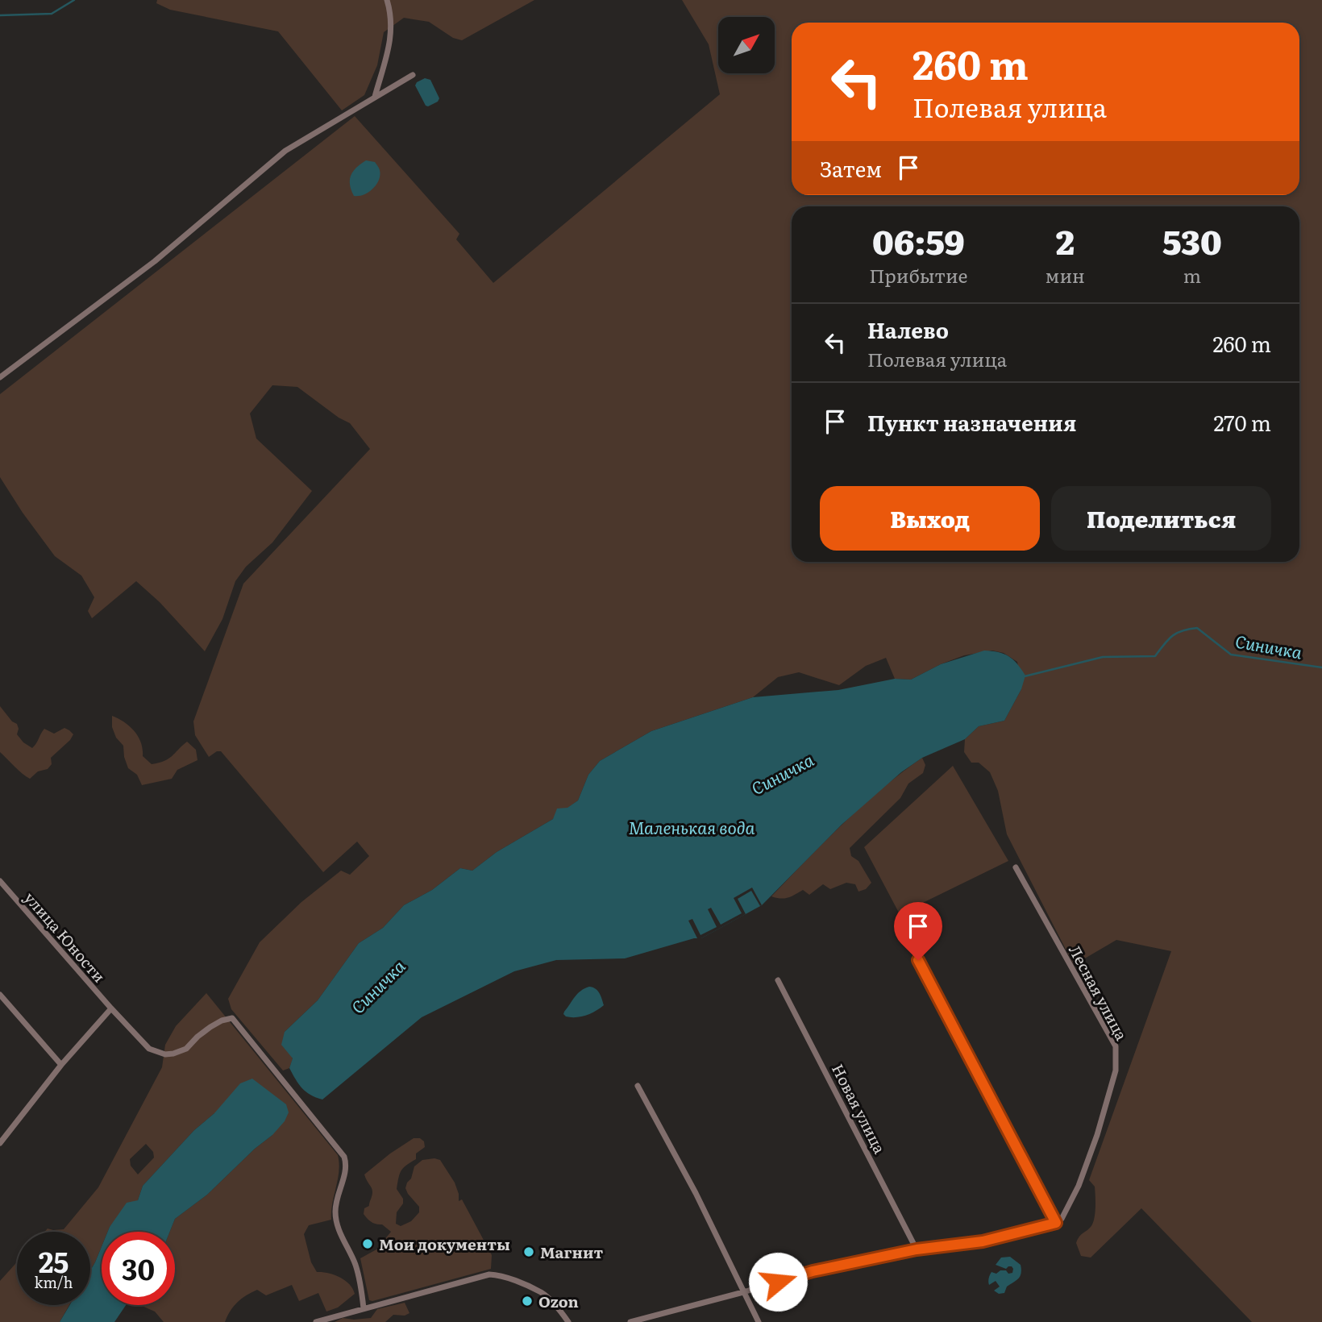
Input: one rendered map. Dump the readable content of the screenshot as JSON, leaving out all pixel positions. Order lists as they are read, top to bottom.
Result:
{
  "streets": {
    "street": ["улица Юности", "Лесная улица", "Новая улица"]
  },
  "water": ["Синичка", "Маленькая вода"],
  "places": ["Мои документы", "Магнит", "Ozon"],
  "north": "top right",
  "page": {
    "turn": ["260 m", "Полевая улица"],
    "then": "Затем",
    "eta": [
      "06:59",
      "Прибытие",
      "2",
      "мин",
      "530",
      "m"
    ],
    "list": [
      {
        "name": "Налево",
        "note": "Полевая улица",
        "value": "260 m"
      },
      {
        "name": "Пункт назначения",
        "value": "270 m"
      }
    ],
    "buttons": ["Выход", "Поделиться"],
    "speed": "25 km/h",
    "limit": "30"
  }
}
